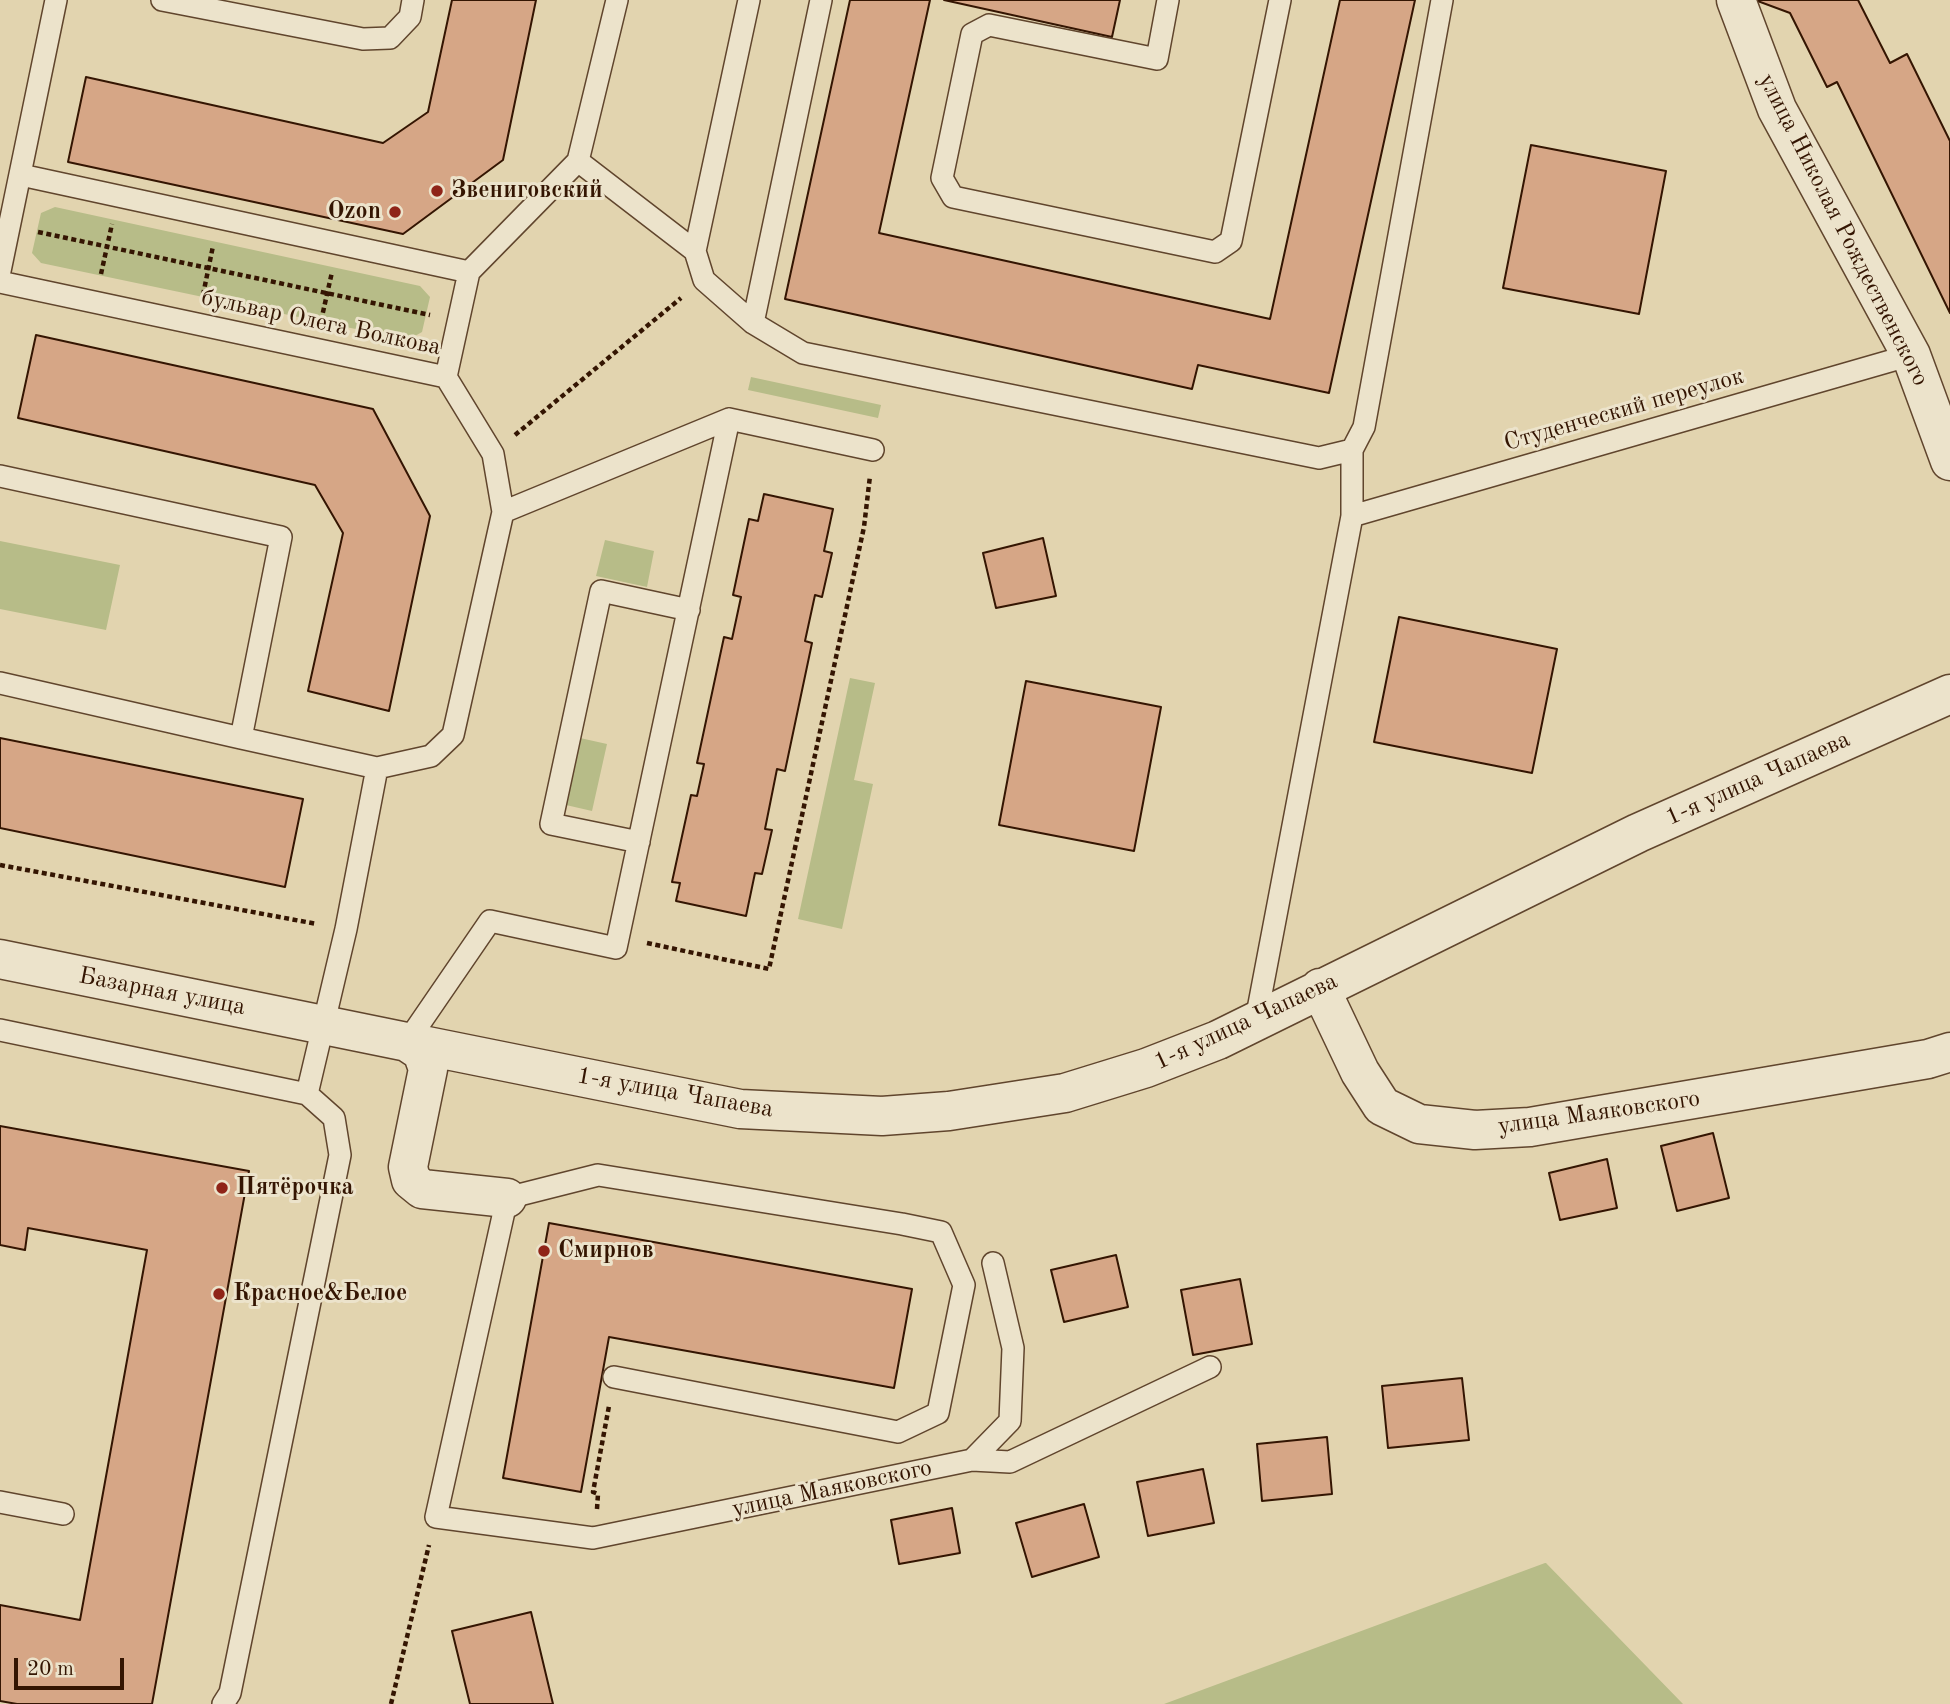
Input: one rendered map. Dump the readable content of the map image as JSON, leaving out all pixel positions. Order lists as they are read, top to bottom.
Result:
{
  "streets": {
    "street": [
      "улица Николая Рождественского",
      "1-я улица Чапаева",
      "Базарная улица",
      "улица Маяковского"
    ],
    "lane": ["бульвар Олега Волкова", "Студенческий переулок"]
  },
  "crossings": [
    ["улица Николая Рождественского", "Студенческий переулок"],
    ["1-я улица Чапаева", "Базарная улица"],
    ["1-я улица Чапаева", "улица Маяковского"]
  ],
  "places": [
    "Звениговский",
    "Ozon",
    "Пятёрочка",
    "Смирнов",
    "Красное&Белое"
  ],
  "scale_bar": "20 m"
}
